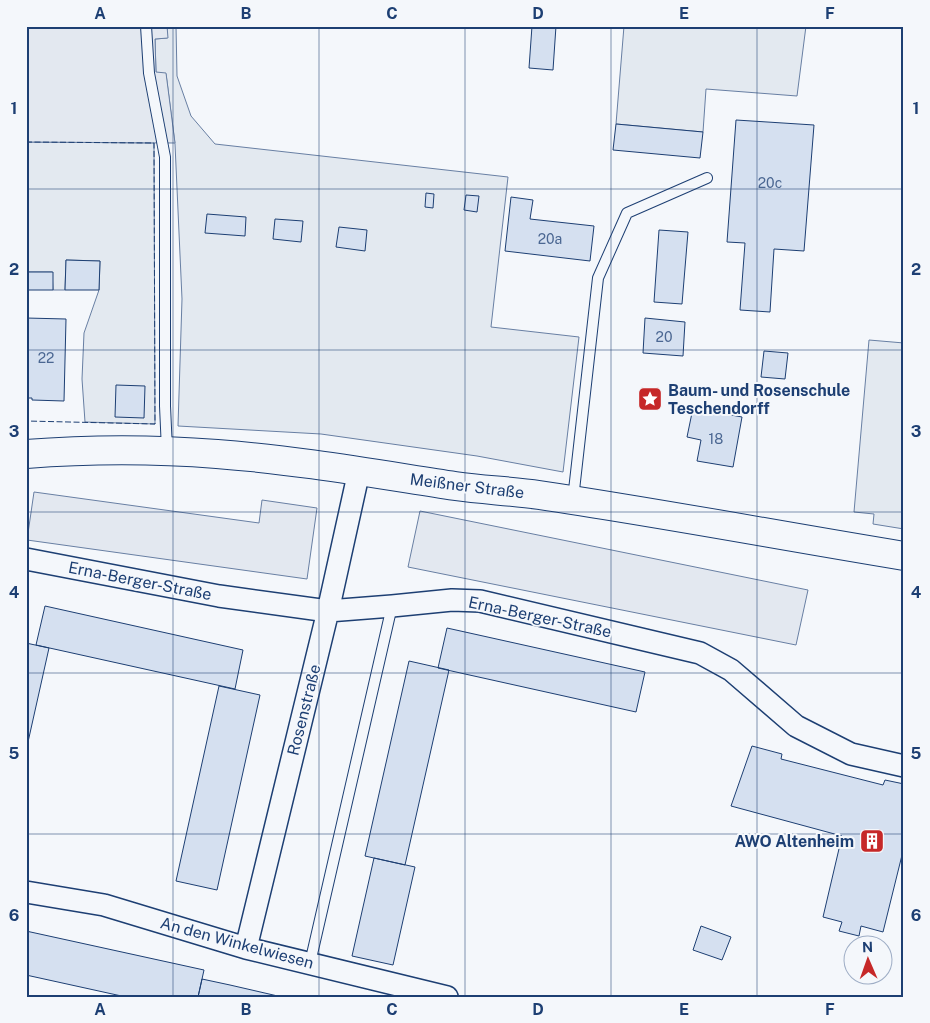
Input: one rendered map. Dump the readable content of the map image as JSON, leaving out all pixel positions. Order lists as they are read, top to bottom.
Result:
{
  "streets": {
    "main road": ["Meißner Straße"],
    "street": ["Erna-Berger-Straße", "Rosenstraße", "An den Winkelwiesen"]
  },
  "crossings": [
    ["Meißner Straße", "Rosenstraße"],
    ["Erna-Berger-Straße", "Rosenstraße"],
    ["Rosenstraße", "An den Winkelwiesen"]
  ],
  "places": {
    "place": ["Baum- und Rosenschule Teschendorff"],
    "building": ["AWO Altenheim"]
  },
  "house_numbers": [
    "20c",
    "20a",
    "20",
    "22",
    "18"
  ],
  "north": "top",
  "grid": {
    "columns": [
      "A",
      "B",
      "C",
      "D",
      "E",
      "F"
    ],
    "rows": [
      "1",
      "2",
      "3",
      "4",
      "5",
      "6"
    ]
  }
}
